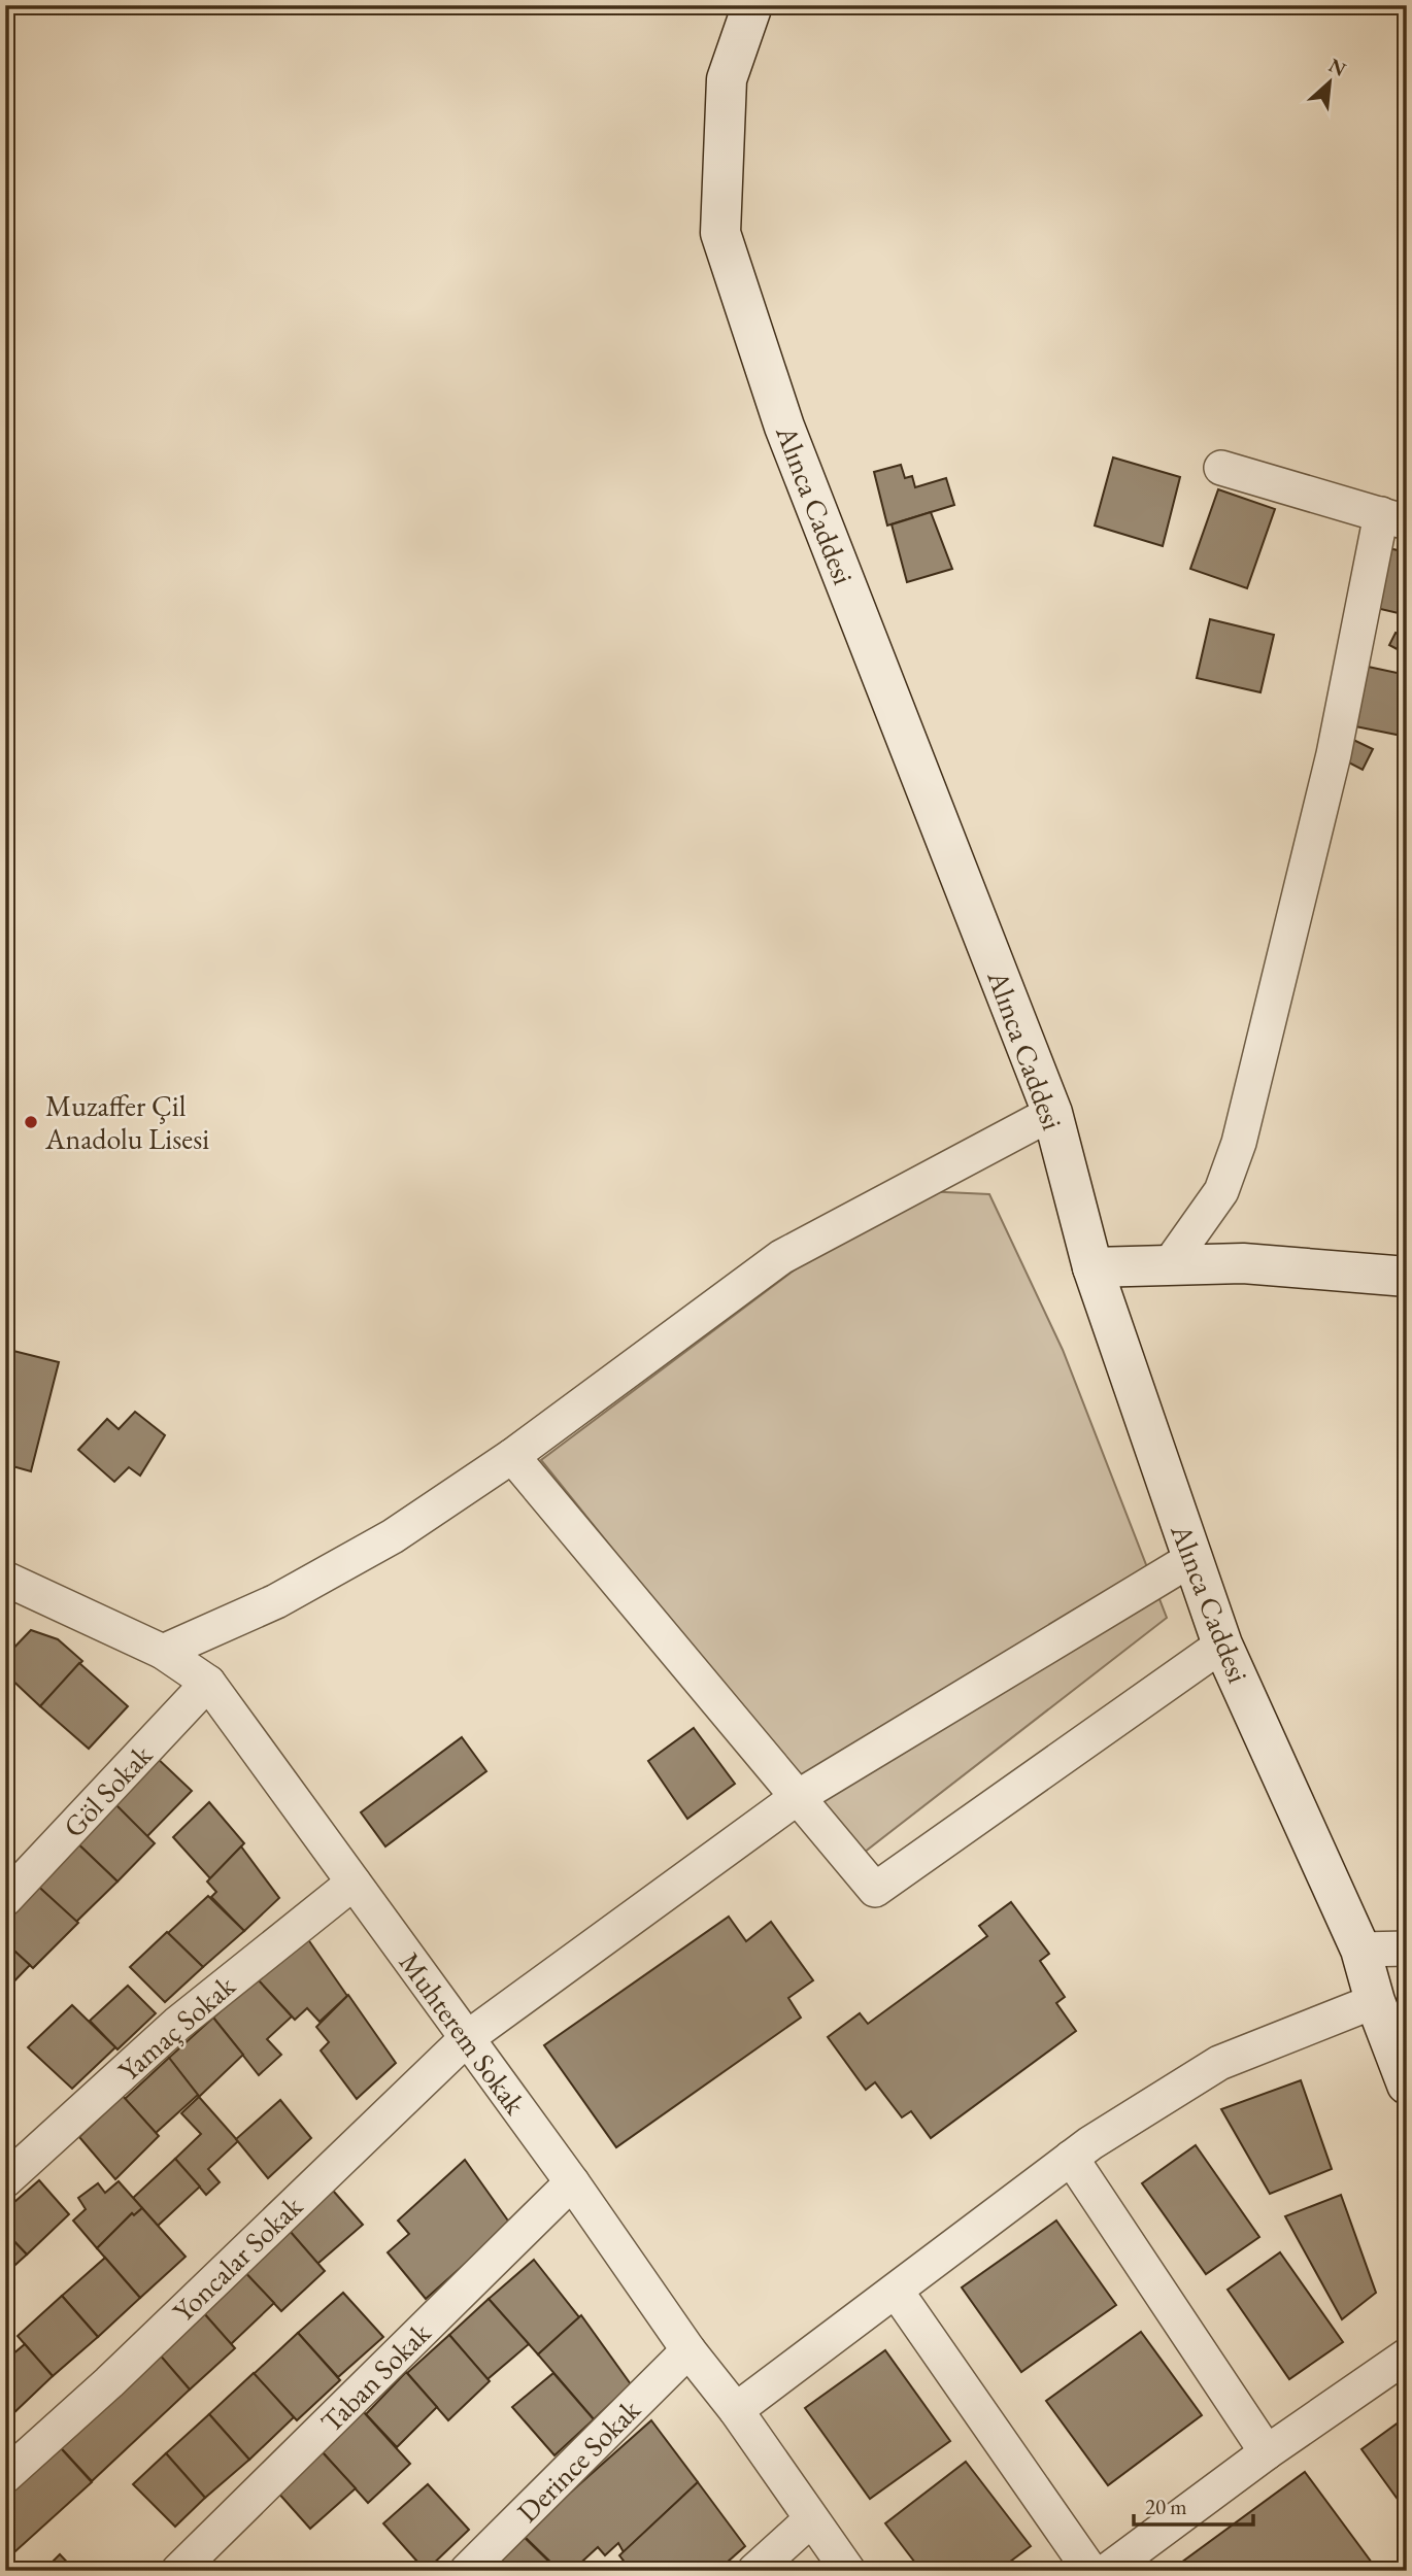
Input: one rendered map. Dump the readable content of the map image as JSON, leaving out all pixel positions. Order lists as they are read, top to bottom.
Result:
{
  "streets": {
    "street": [
      "Alınca Caddesi",
      "Göl Sokak",
      "Yamaç Sokak",
      "Muhterem Sokak",
      "Yoncalar Sokak",
      "Taban Sokak",
      "Derince Sokak"
    ]
  },
  "crossings": [
    ["Alınca Caddesi", "Yoncalar Sokak"],
    ["Göl Sokak", "Muhterem Sokak"],
    ["Yamaç Sokak", "Muhterem Sokak"],
    ["Muhterem Sokak", "Yoncalar Sokak"],
    ["Muhterem Sokak", "Taban Sokak"],
    ["Muhterem Sokak", "Derince Sokak"]
  ],
  "places": ["Muzaffer Çil Anadolu Lisesi"],
  "scale_bar": "20 m",
  "north": "top right"
}
